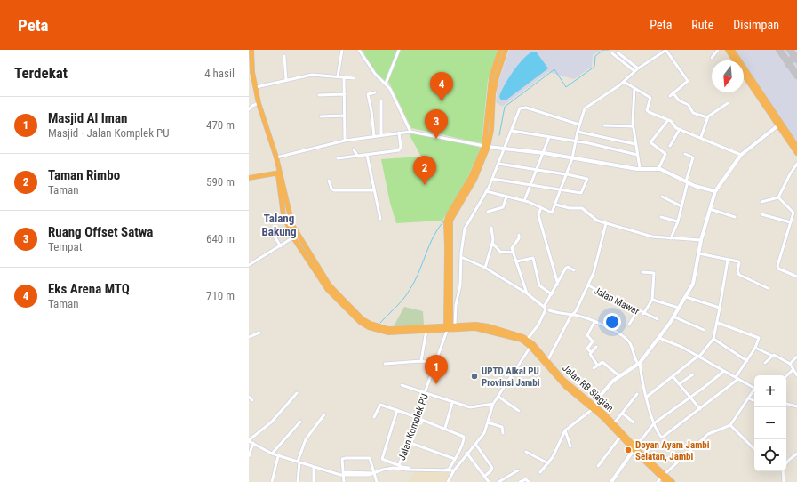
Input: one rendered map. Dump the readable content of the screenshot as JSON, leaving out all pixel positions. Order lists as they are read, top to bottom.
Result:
{
  "streets": {
    "highway": ["Jalan RB Siagian"],
    "street": ["Jalan Mawar", "Jalan Komplek PU"]
  },
  "districts": ["Talang Bakung"],
  "places": ["UPTD Alkal PU Provinsi Jambi", "Doyan Ayam Jambi Selatan, Jambi"],
  "north": "bottom",
  "page": {
    "header": "Peta",
    "nav": ["Peta", "Rute", "Disimpan"],
    "heading": ["Terdekat", "4 hasil"],
    "pins": [
      "4",
      "3",
      "2",
      "1"
    ],
    "list": [
      {
        "mark": "1",
        "name": "Masjid Al Iman",
        "note": "Masjid · Jalan Komplek PU",
        "value": "470 m"
      },
      {
        "mark": "2",
        "name": "Taman Rimbo",
        "note": "Taman",
        "value": "590 m"
      },
      {
        "mark": "3",
        "name": "Ruang Offset Satwa",
        "note": "Tempat",
        "value": "640 m"
      },
      {
        "mark": "4",
        "name": "Eks Arena MTQ",
        "note": "Taman",
        "value": "710 m"
      }
    ],
    "map_buttons": ["+", "−"]
  }
}
